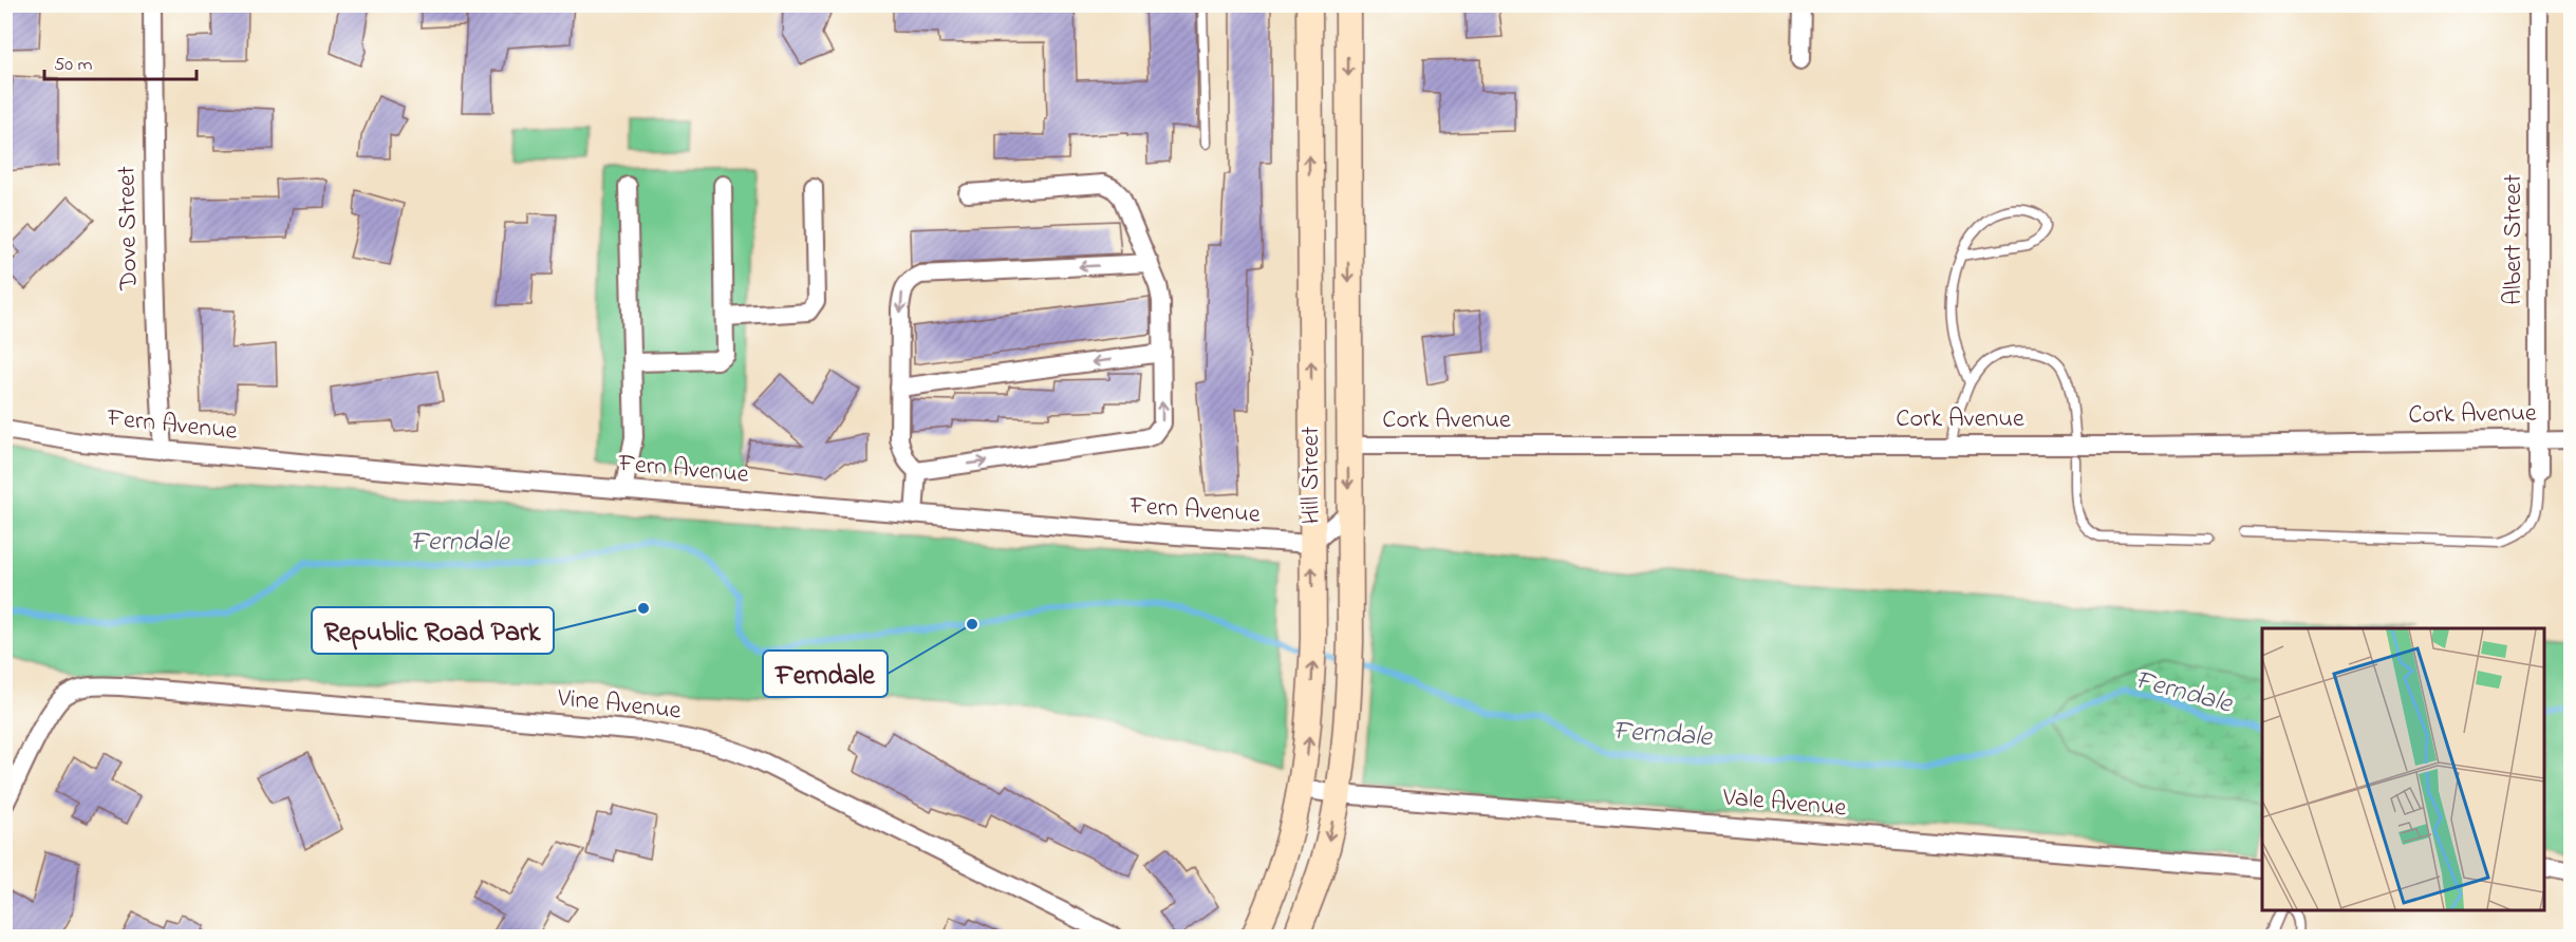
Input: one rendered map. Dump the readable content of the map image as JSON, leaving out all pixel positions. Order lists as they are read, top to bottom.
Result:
{
  "streets": {
    "main road": ["Hill Street"],
    "street": [
      "Dove Street",
      "Albert Street",
      "Cork Avenue",
      "Fern Avenue",
      "Vine Avenue",
      "Vale Avenue"
    ]
  },
  "crossings": [
    ["Dove Street", "Fern Avenue"],
    ["Albert Street", "Cork Avenue"],
    ["Cork Avenue", "Hill Street"],
    ["Fern Avenue", "Hill Street"],
    ["Hill Street", "Vale Avenue"]
  ],
  "water": ["Ferndale"],
  "places": ["Republic Road Park", "Ferndale"],
  "scale_bar": "50 m"
}
